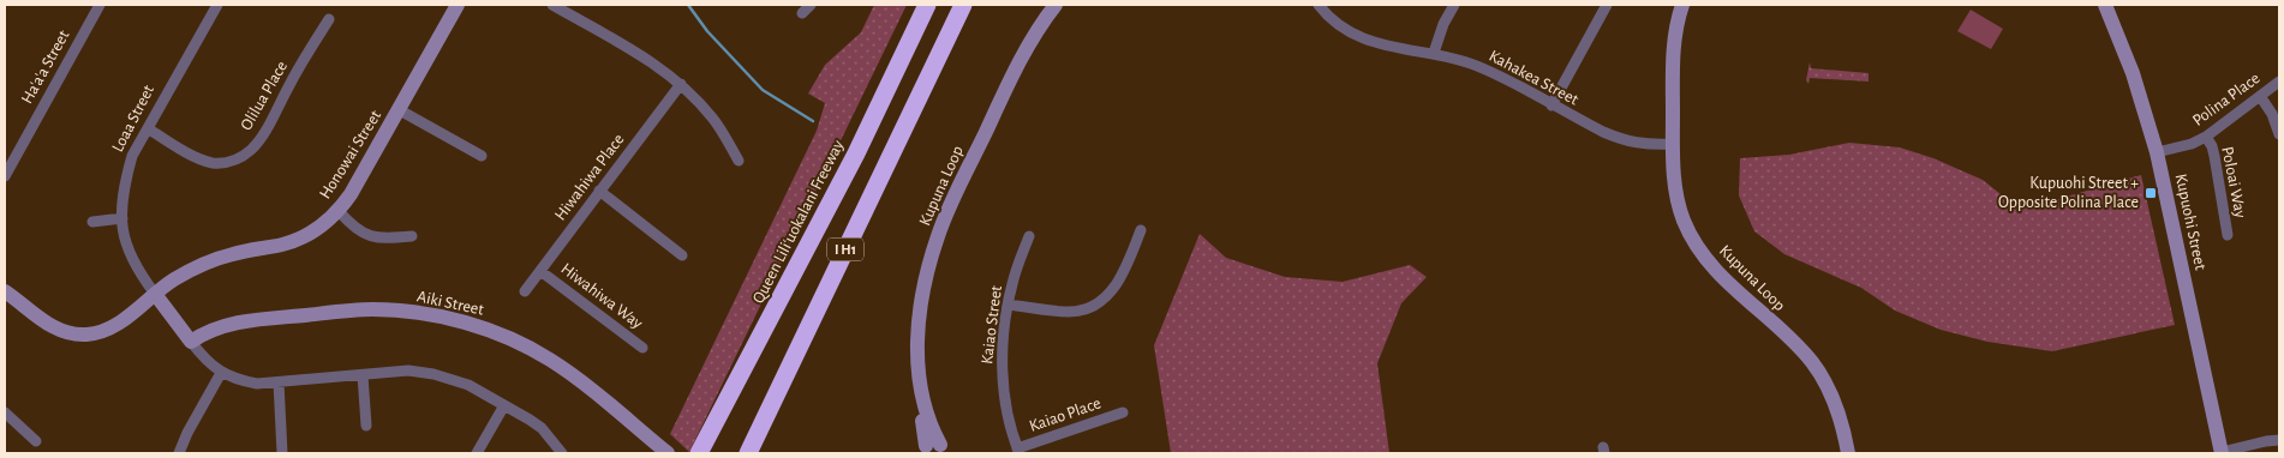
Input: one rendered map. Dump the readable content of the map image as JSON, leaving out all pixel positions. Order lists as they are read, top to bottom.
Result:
{
  "streets": {
    "highway": ["Queen Liliʻuokalani Freeway", "I H1"],
    "street": [
      "Ha'a'a Street",
      "Kahakea Street",
      "Olilua Place",
      "Polina Place",
      "Loaa Street",
      "Honowai Street",
      "Hiwahiwa Place",
      "Poloai Way",
      "Kupuna Loop",
      "Kupuohi Street",
      "Hiwahiwa Way",
      "Aiki Street",
      "Kaiao Street",
      "Kaiao Place"
    ]
  },
  "crossings": [
    ["Kahakea Street", "Kupuna Loop"],
    ["Olilua Place", "Loaa Street"],
    ["Polina Place", "Poloai Way"],
    ["Polina Place", "Kupuohi Street"],
    ["Loaa Street", "Honowai Street"],
    ["Loaa Street", "Aiki Street"],
    ["Hiwahiwa Place", "Hiwahiwa Way"],
    ["Kaiao Street", "Kaiao Place"]
  ],
  "places": {
    "transit": ["Kupuohi Street + Opposite Polina Place"]
  }
}
